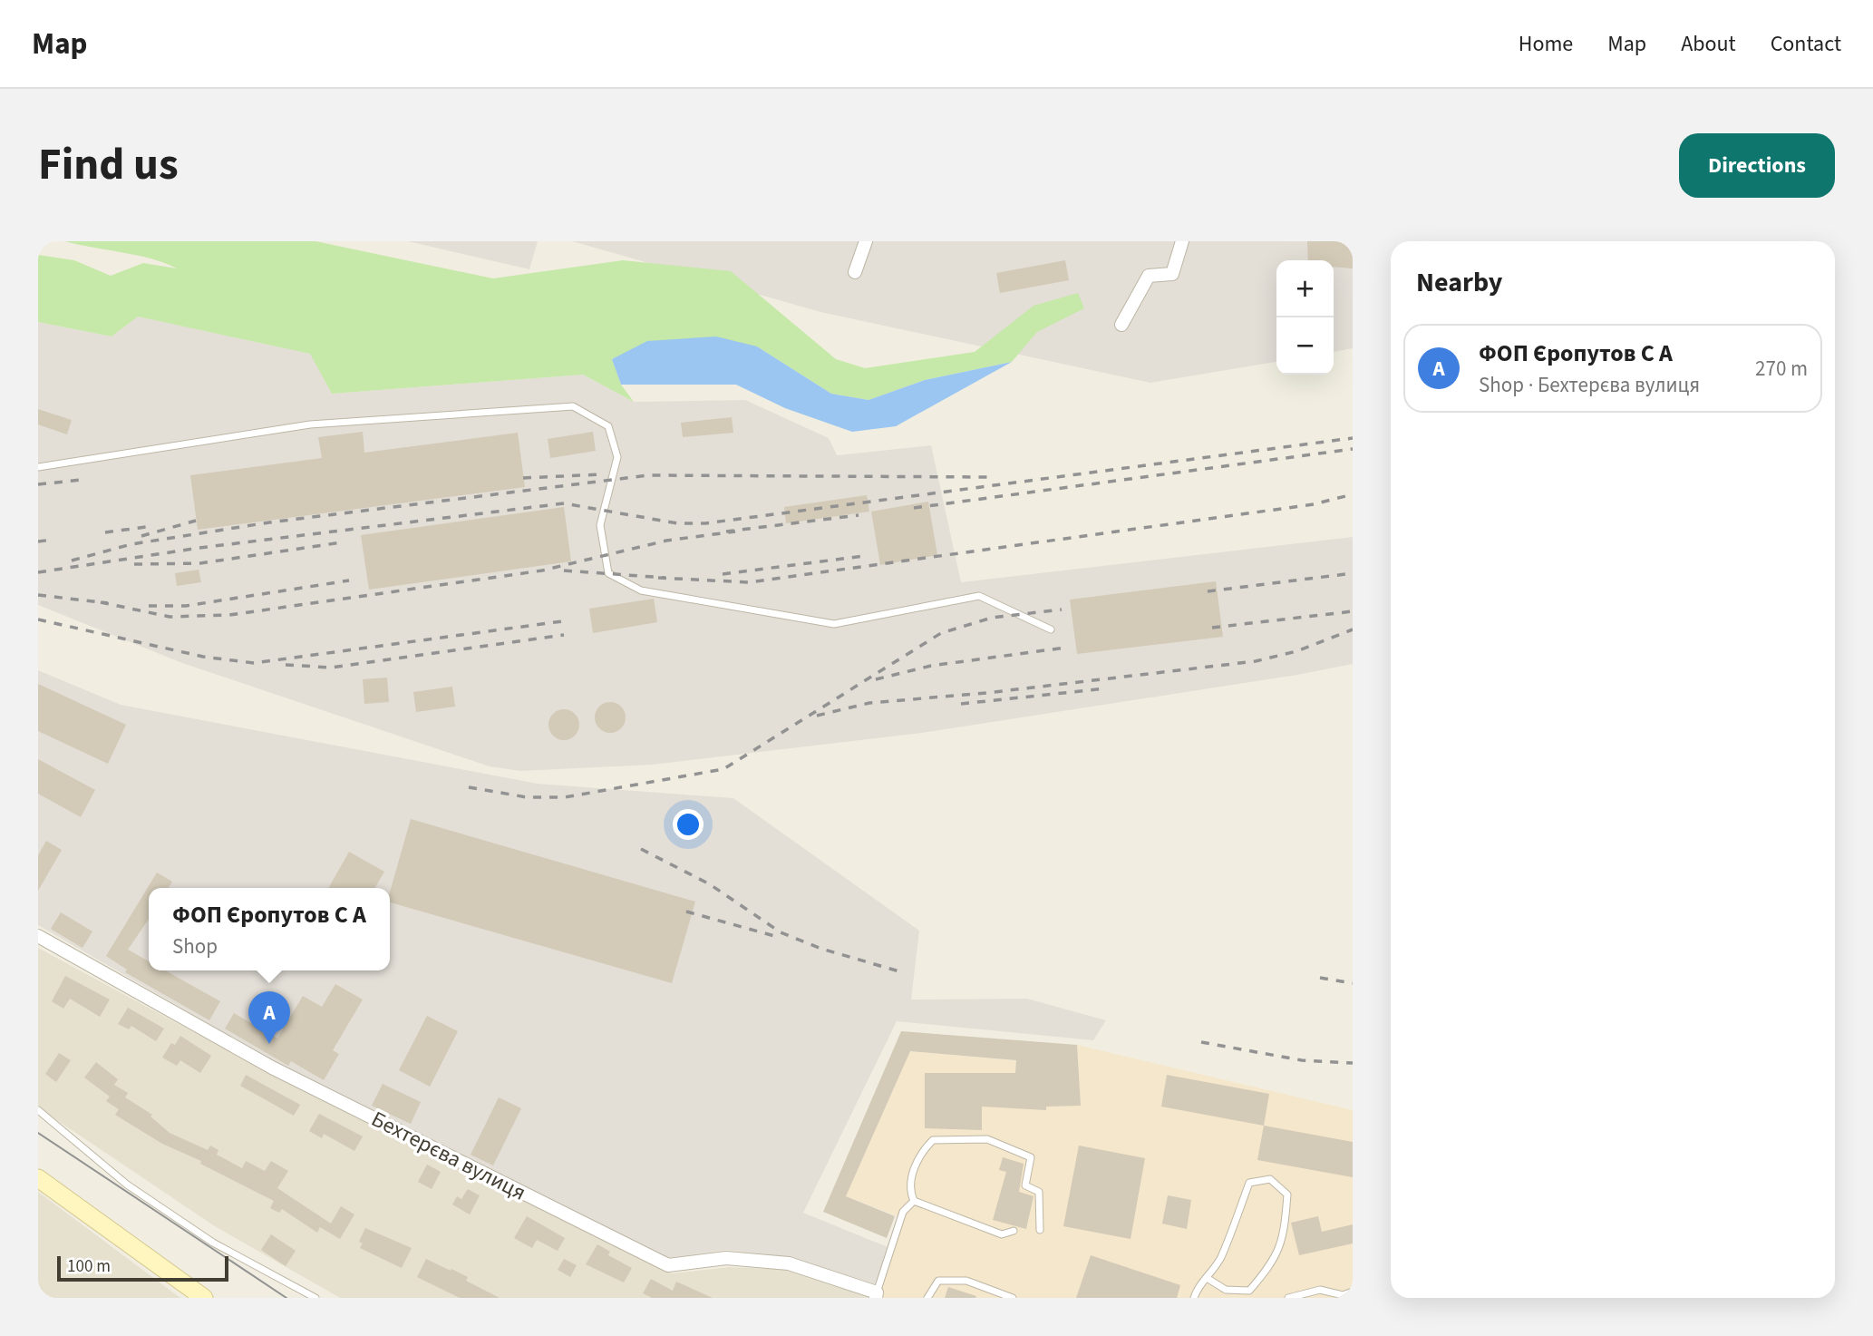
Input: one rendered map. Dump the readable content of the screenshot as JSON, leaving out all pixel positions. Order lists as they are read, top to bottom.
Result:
{
  "streets": {
    "street": ["Бехтерєва вулиця"]
  },
  "scale_bar": "100 m",
  "page": {
    "header": "Map",
    "nav": [
      "Home",
      "Map",
      "About",
      "Contact"
    ],
    "title": "Find us",
    "buttons": "Directions",
    "heading": "Nearby",
    "map_buttons": ["+", "−"],
    "list": [
      {
        "mark": "A",
        "name": "ФОП Єропутов С А",
        "note": "Shop · Бехтерєва вулиця",
        "value": "270 m"
      }
    ],
    "popup": ["ФОП Єропутов С А", "Shop"],
    "pins": "A",
    "scale": "100 m"
  }
}
